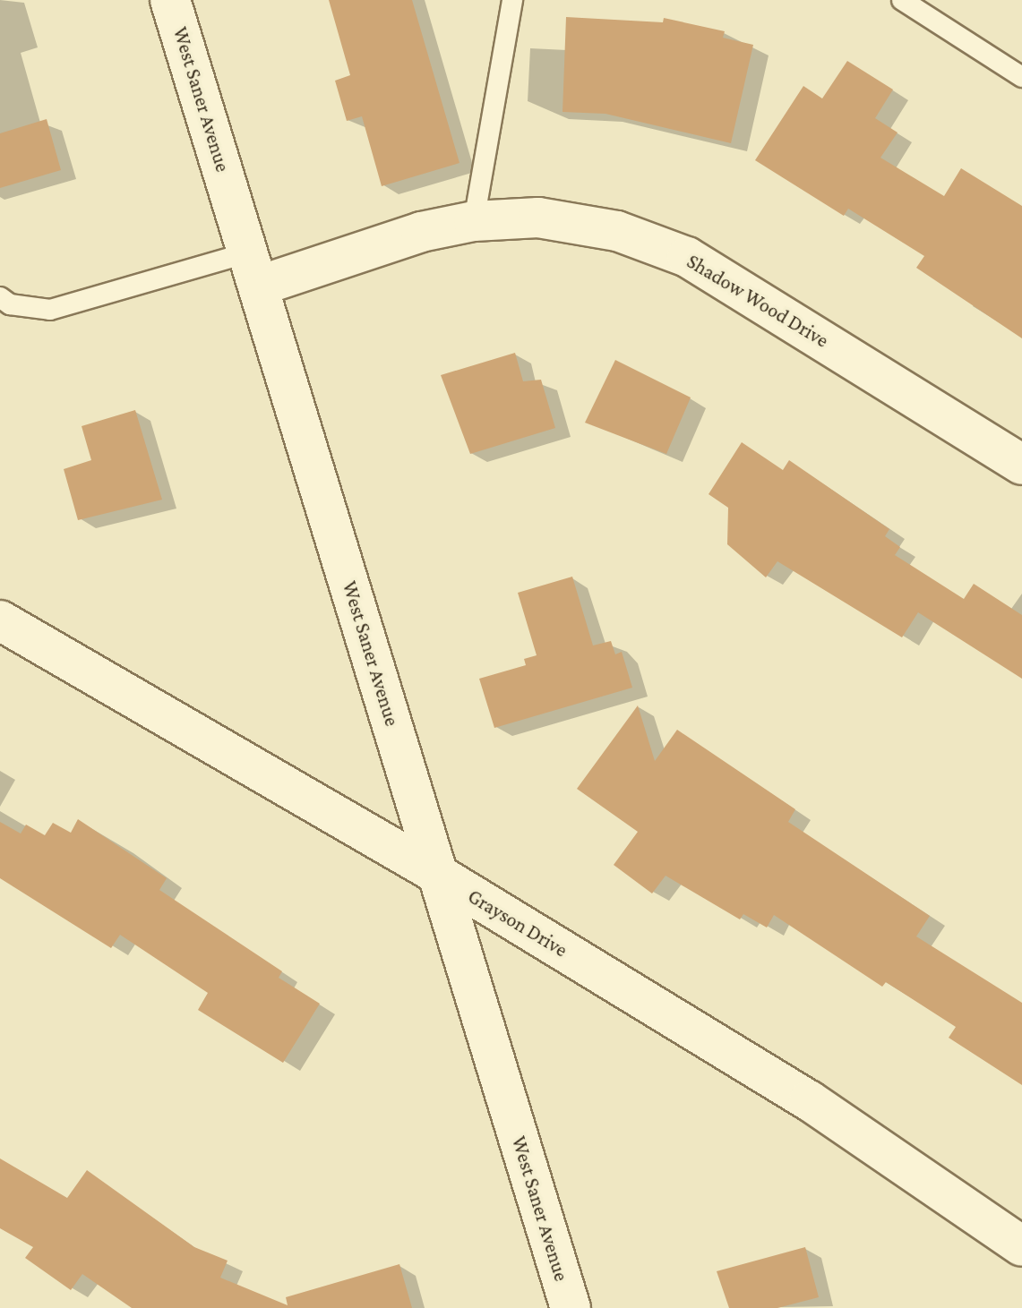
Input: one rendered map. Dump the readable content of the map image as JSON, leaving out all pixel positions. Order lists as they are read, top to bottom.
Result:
{
  "streets": {
    "street": ["West Saner Avenue", "Shadow Wood Drive", "Grayson Drive"]
  },
  "crossings": [
    ["West Saner Avenue", "Shadow Wood Drive"],
    ["West Saner Avenue", "Grayson Drive"]
  ]
}
